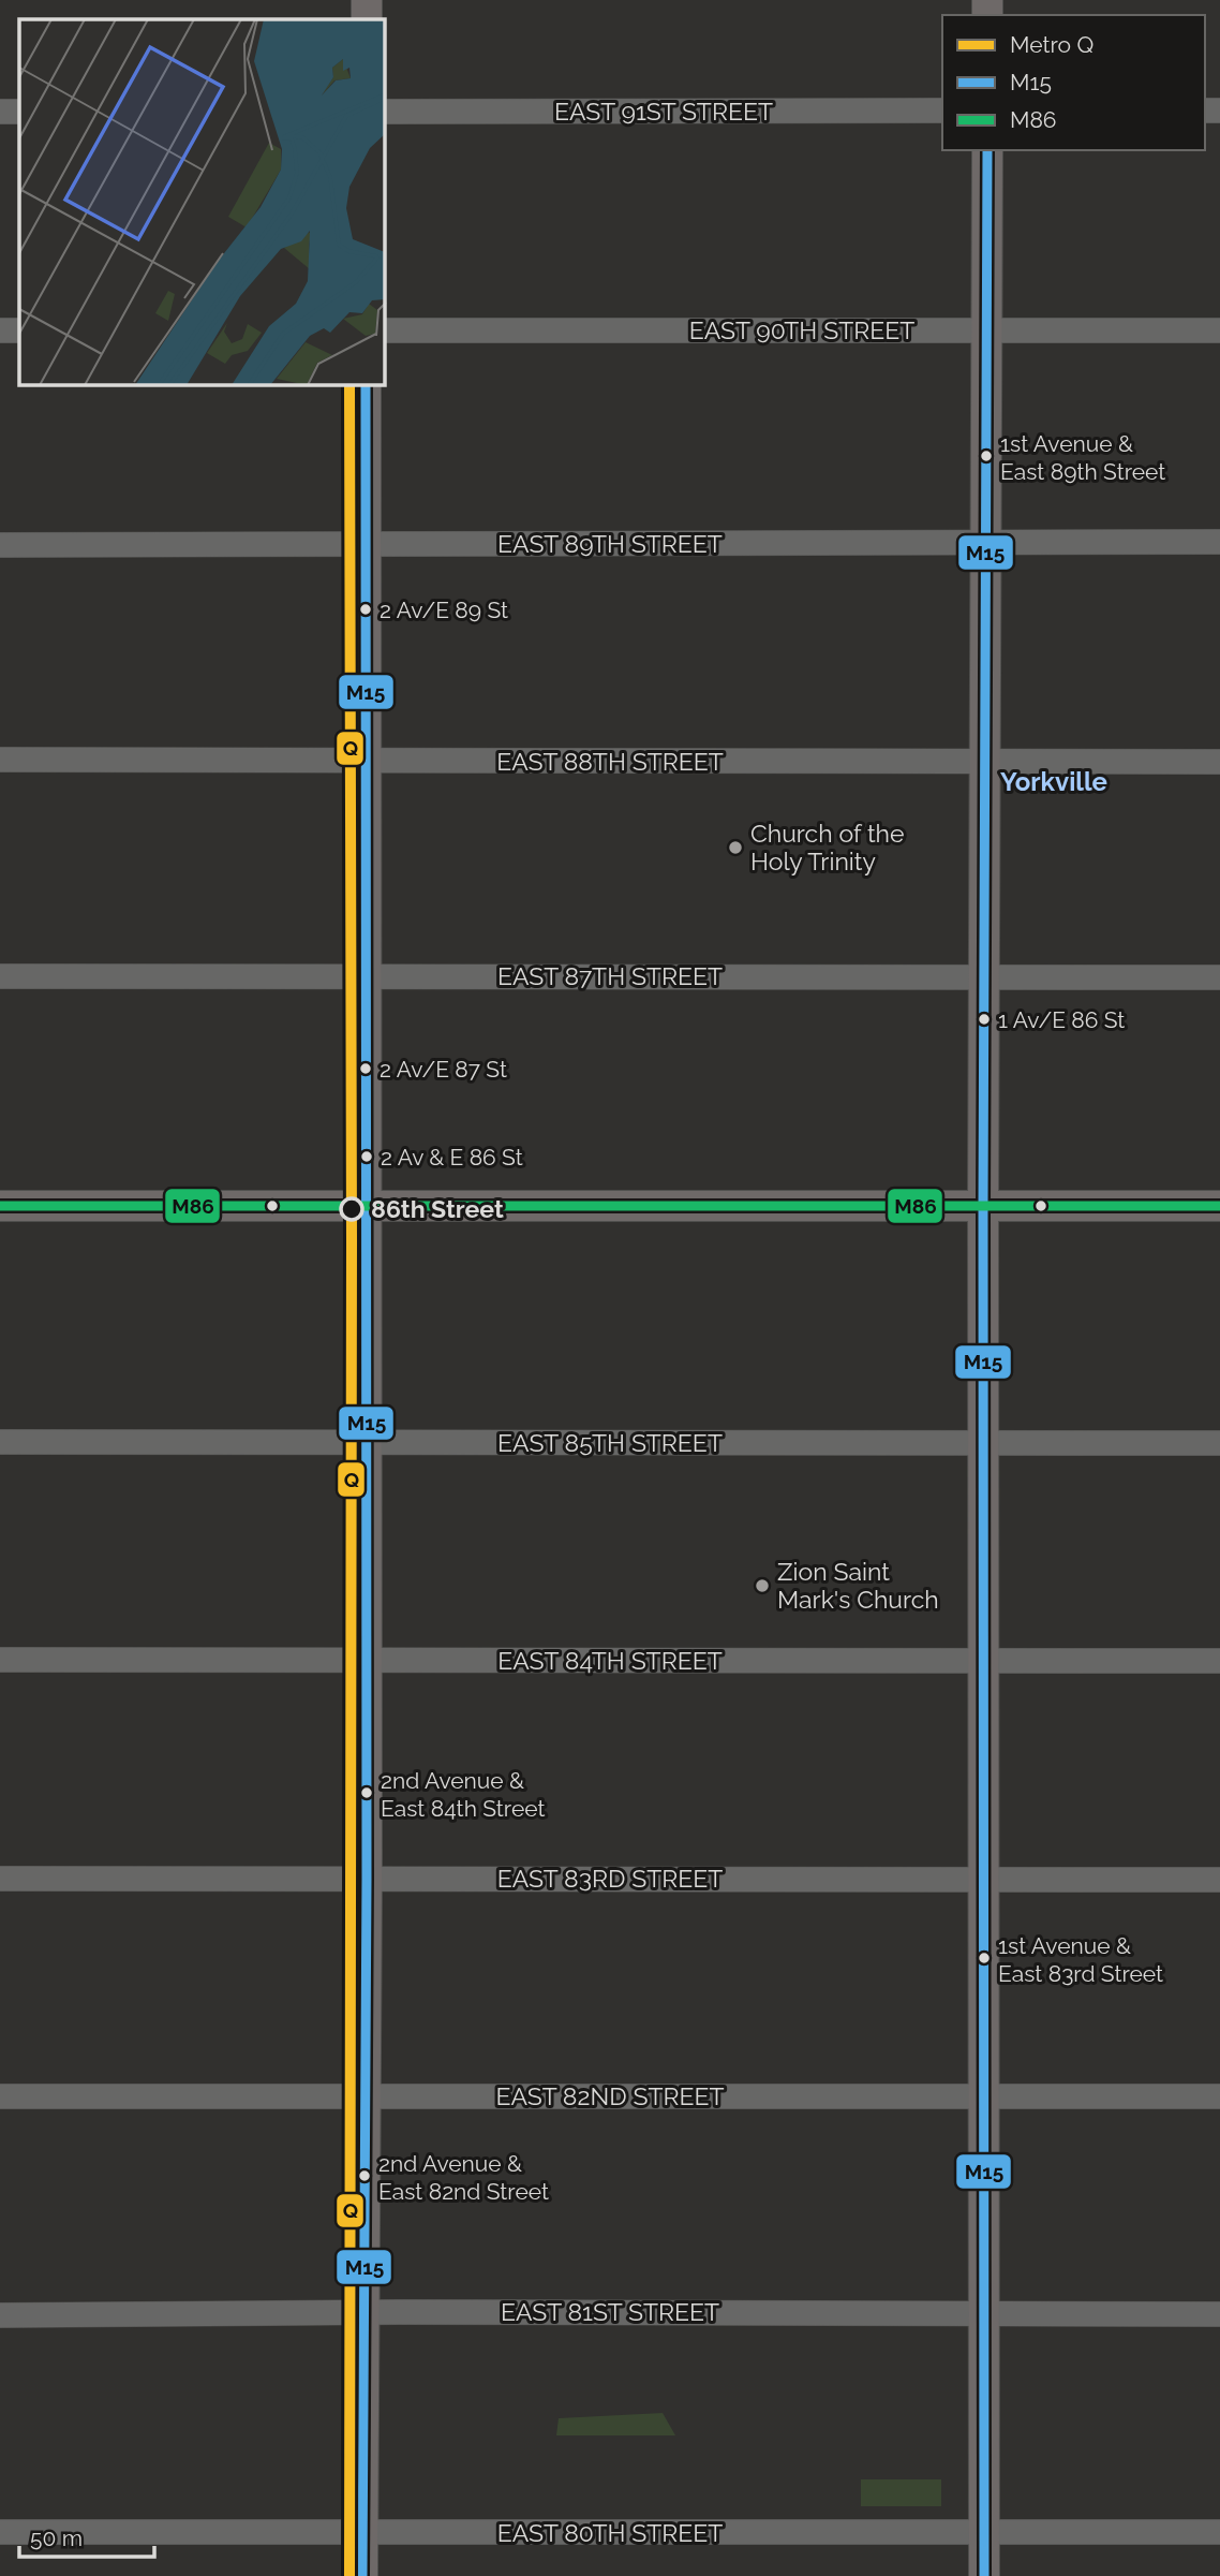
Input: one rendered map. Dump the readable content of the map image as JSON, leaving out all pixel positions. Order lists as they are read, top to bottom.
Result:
{
  "streets": {
    "street": [
      "EAST 91ST STREET",
      "EAST 90TH STREET",
      "EAST 89TH STREET",
      "EAST 88TH STREET",
      "EAST 87TH STREET",
      "EAST 85TH STREET",
      "EAST 84TH STREET",
      "EAST 83RD STREET",
      "EAST 82ND STREET",
      "EAST 81ST STREET",
      "EAST 80TH STREET"
    ]
  },
  "districts": ["Yorkville"],
  "places": [
    "1st Avenue & East 89th Street",
    "2 Av/E 89 St",
    "Church of the Holy Trinity",
    "1 Av/E 86 St",
    "2 Av/E 87 St",
    "2 Av & E 86 St",
    "86th Street",
    "Zion Saint Mark's Church",
    "2nd Avenue & East 84th Street",
    "1st Avenue & East 83rd Street",
    "2nd Avenue & East 82nd Street"
  ],
  "lines": ["transit line M15", "metro line Q", "transit line M86"],
  "legend": ["Metro Q", "M15", "M86"],
  "scale_bar": "50 m"
}
